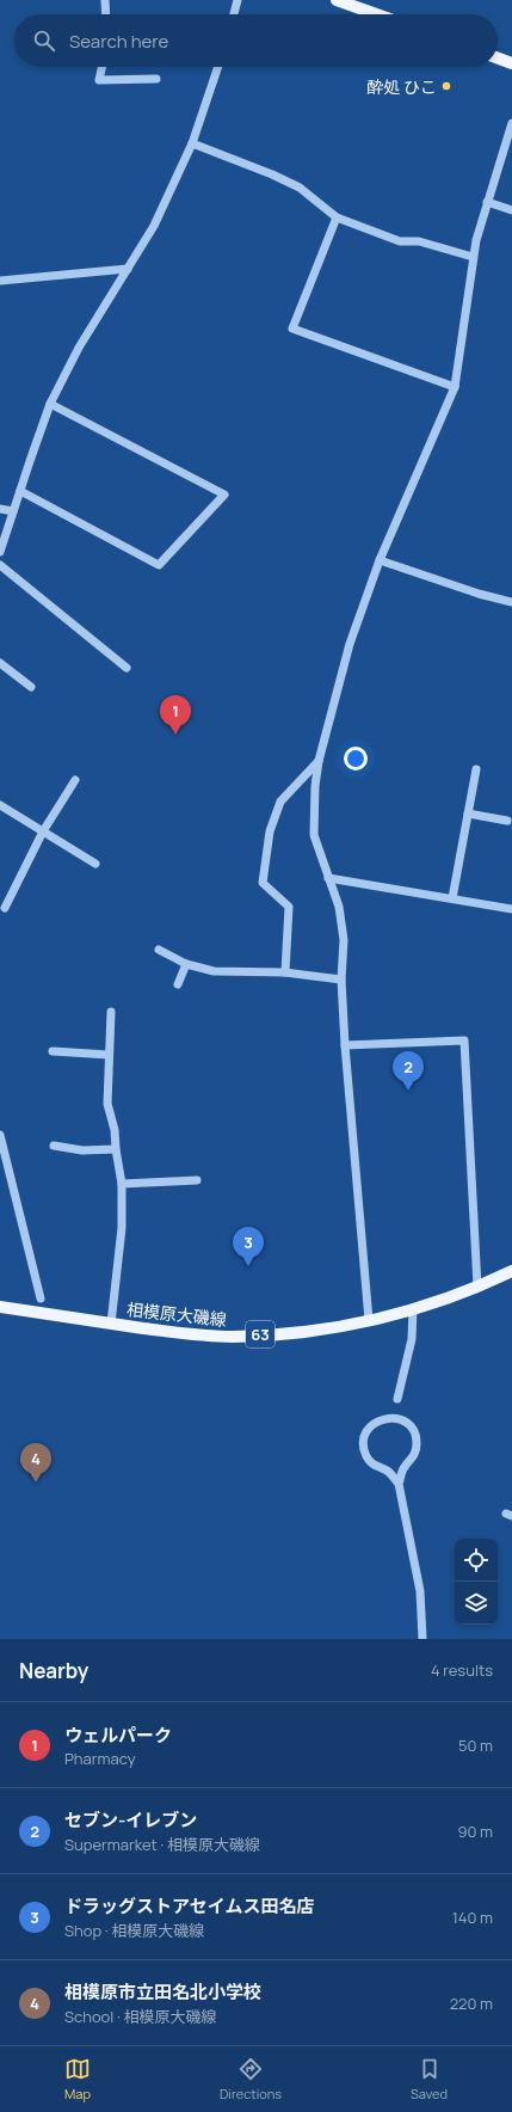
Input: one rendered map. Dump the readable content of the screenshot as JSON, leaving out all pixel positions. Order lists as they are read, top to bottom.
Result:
{
  "streets": {
    "main road": ["相模原大磯線", "63"]
  },
  "places": ["酔処 ひこ"],
  "page": {
    "search": "Search here",
    "pins": [
      "1",
      "2",
      "3",
      "4"
    ],
    "heading": ["Nearby", "4 results"],
    "list": [
      {
        "mark": "1",
        "name": "ウェルパーク",
        "note": "Pharmacy",
        "value": "50 m"
      },
      {
        "mark": "2",
        "name": "セブン-イレブン",
        "note": "Supermarket · 相模原大磯線",
        "value": "90 m"
      },
      {
        "mark": "3",
        "name": "ドラッグストアセイムス田名店",
        "note": "Shop · 相模原大磯線",
        "value": "140 m"
      },
      {
        "mark": "4",
        "name": "相模原市立田名北小学校",
        "note": "School · 相模原大磯線",
        "value": "220 m"
      }
    ],
    "nav": ["Map", "Directions", "Saved"]
  }
}
